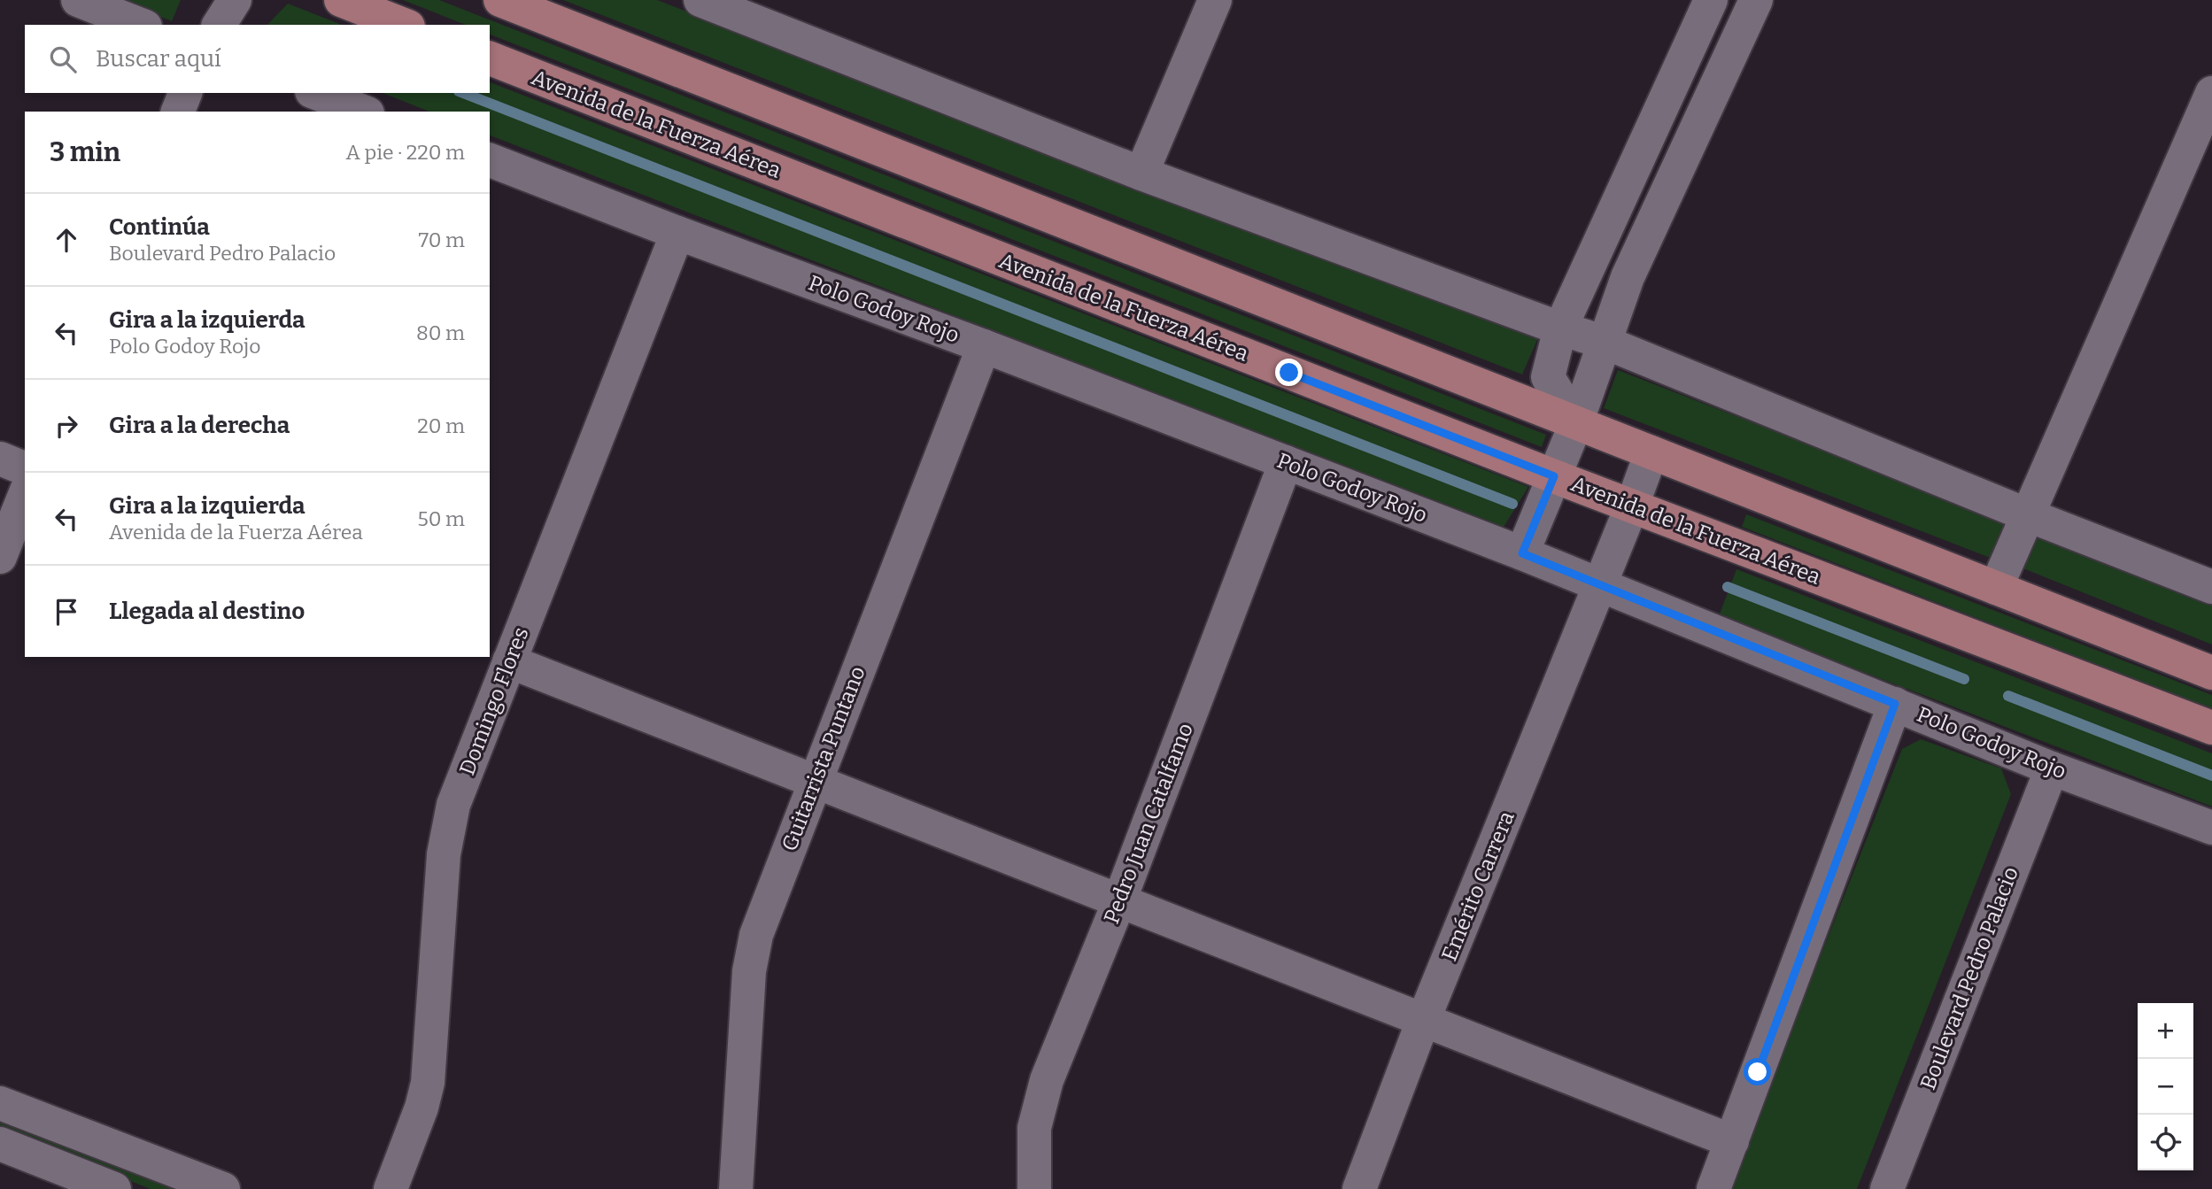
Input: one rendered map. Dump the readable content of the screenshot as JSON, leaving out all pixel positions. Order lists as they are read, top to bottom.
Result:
{
  "streets": {
    "main road": ["Avenida de la Fuerza Aérea"],
    "street": [
      "Polo Godoy Rojo",
      "Domingo Flores",
      "Guitarrista Puntano",
      "Pedro Juan Catalfamo",
      "Emérito Carrera",
      "Boulevard Pedro Palacio"
    ]
  },
  "crossings": [
    ["Avenida de la Fuerza Aérea", "Emérito Carrera"],
    ["Polo Godoy Rojo", "Domingo Flores"],
    ["Polo Godoy Rojo", "Guitarrista Puntano"],
    ["Polo Godoy Rojo", "Pedro Juan Catalfamo"],
    ["Polo Godoy Rojo", "Emérito Carrera"],
    ["Polo Godoy Rojo", "Boulevard Pedro Palacio"]
  ],
  "page": {
    "search": "Buscar aquí",
    "heading": ["3 min", "A pie · 220 m"],
    "list": [
      ["Continúa", "Boulevard Pedro Palacio", "70 m"],
      ["Gira a la izquierda", "Polo Godoy Rojo", "80 m"],
      ["Gira a la derecha", "20 m"],
      ["Gira a la izquierda", "Avenida de la Fuerza Aérea", "50 m"],
      "Llegada al destino"
    ],
    "map_buttons": ["+", "−"]
  }
}
